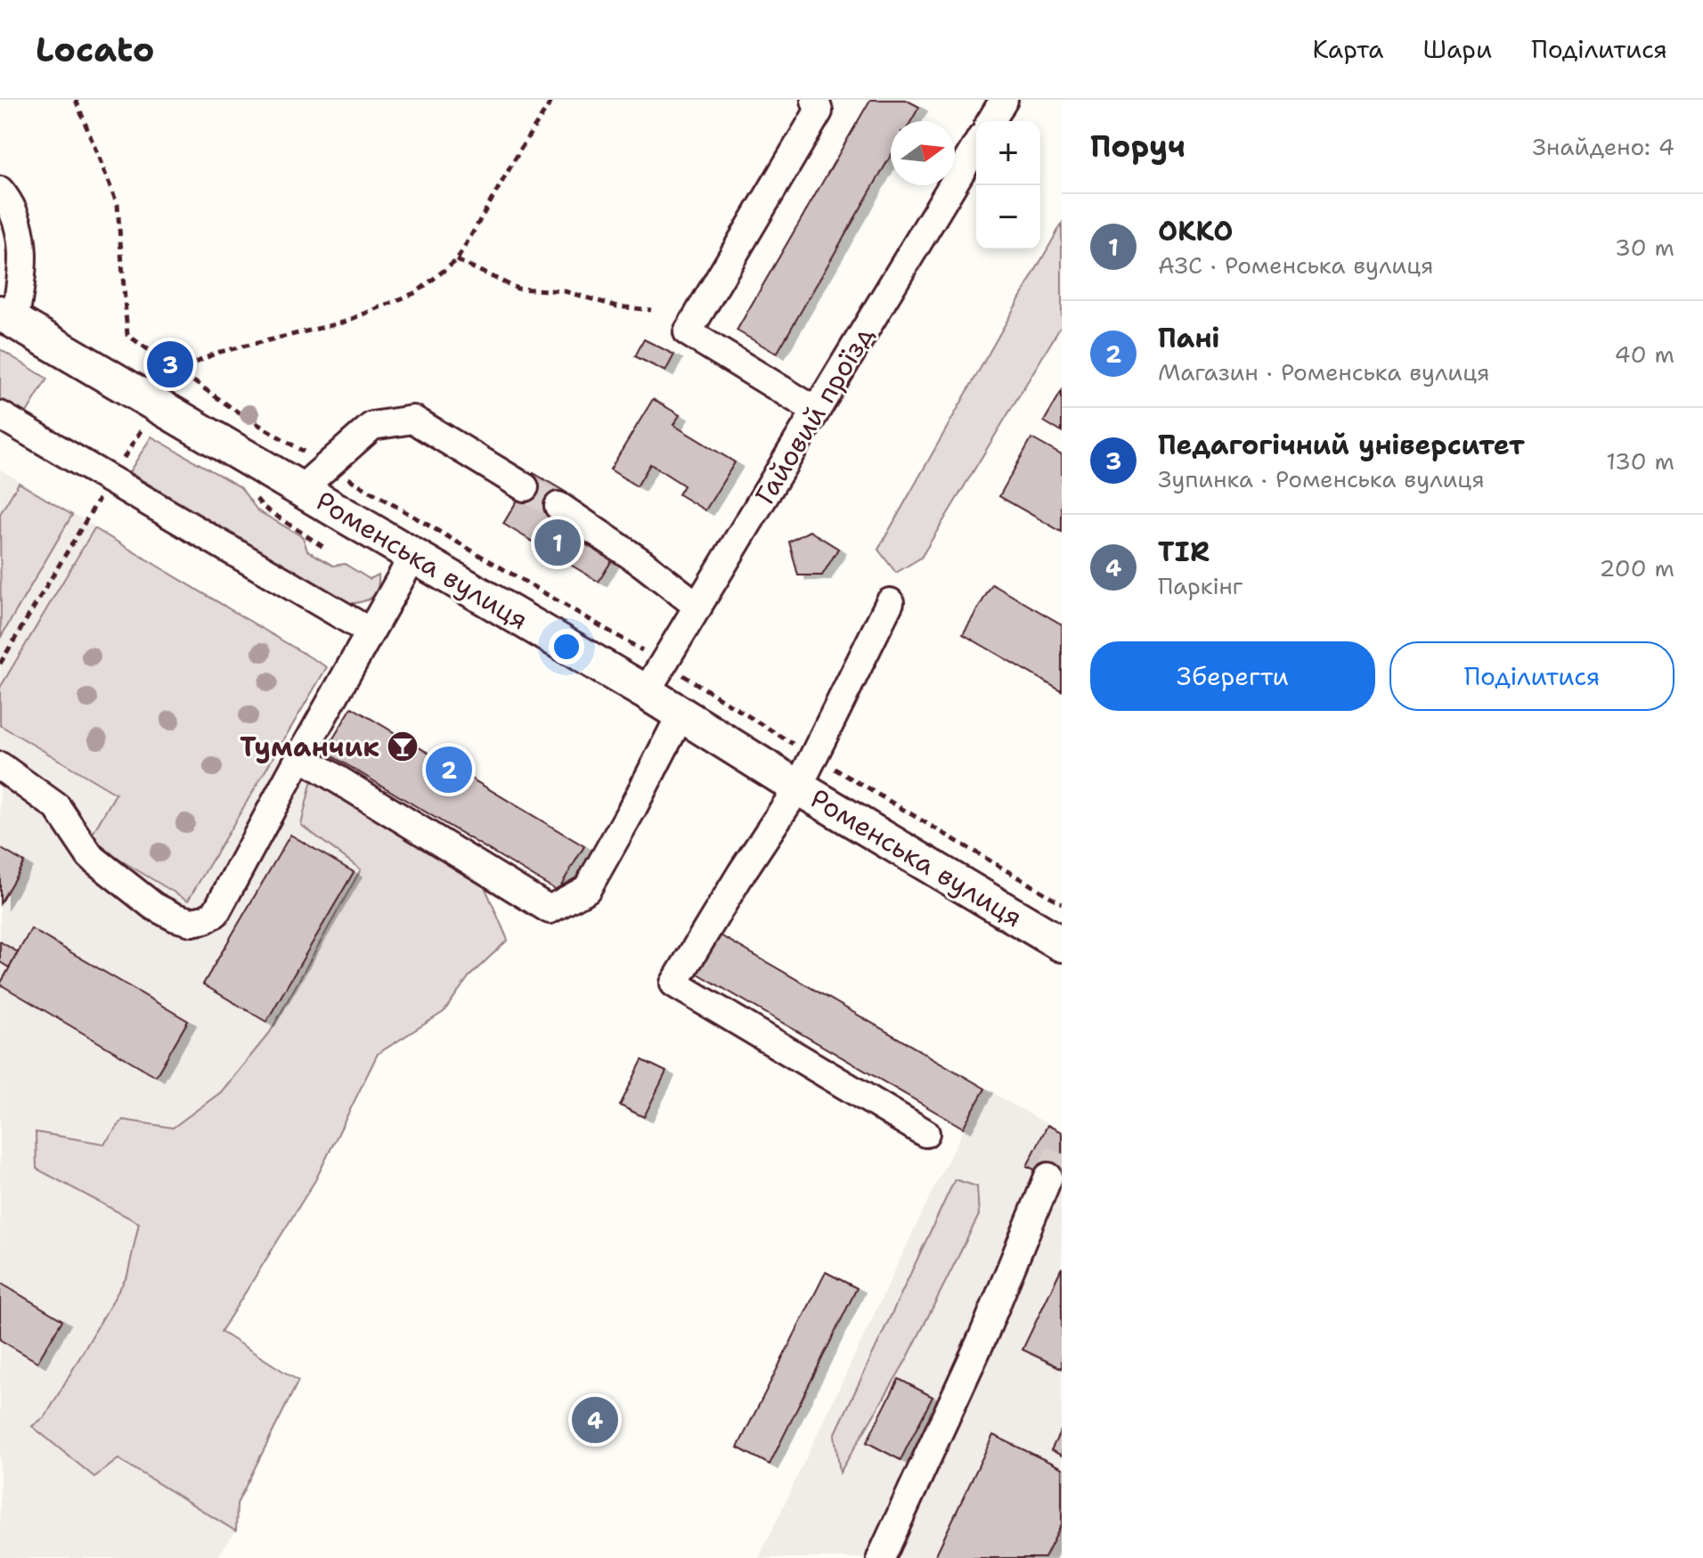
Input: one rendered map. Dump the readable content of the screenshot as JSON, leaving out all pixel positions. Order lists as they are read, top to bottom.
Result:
{
  "streets": {
    "main road": ["Роменська вулиця"],
    "street": ["Гайовий проїзд"]
  },
  "crossings": [
    ["Гайовий проїзд", "Роменська вулиця"]
  ],
  "places": {
    "bar": ["Туманчик"]
  },
  "north": "right",
  "page": {
    "header": "Locato",
    "nav": ["Карта", "Шари", "Поділитися"],
    "heading": ["Поруч", "Знайдено: 4"],
    "map_buttons": ["+", "−"],
    "list": [
      {
        "mark": "1",
        "name": "ОККО",
        "note": "АЗС · Роменська вулиця",
        "value": "30 m"
      },
      {
        "mark": "2",
        "name": "Пані",
        "note": "Магазин · Роменська вулиця",
        "value": "40 m"
      },
      {
        "mark": "3",
        "name": "Педагогічний університет",
        "note": "Зупинка · Роменська вулиця",
        "value": "130 m"
      },
      {
        "mark": "4",
        "name": "TIR",
        "note": "Паркінг",
        "value": "200 m"
      }
    ],
    "pins": [
      "3",
      "1",
      "2",
      "4"
    ],
    "buttons": ["Зберегти", "Поділитися"]
  }
}
